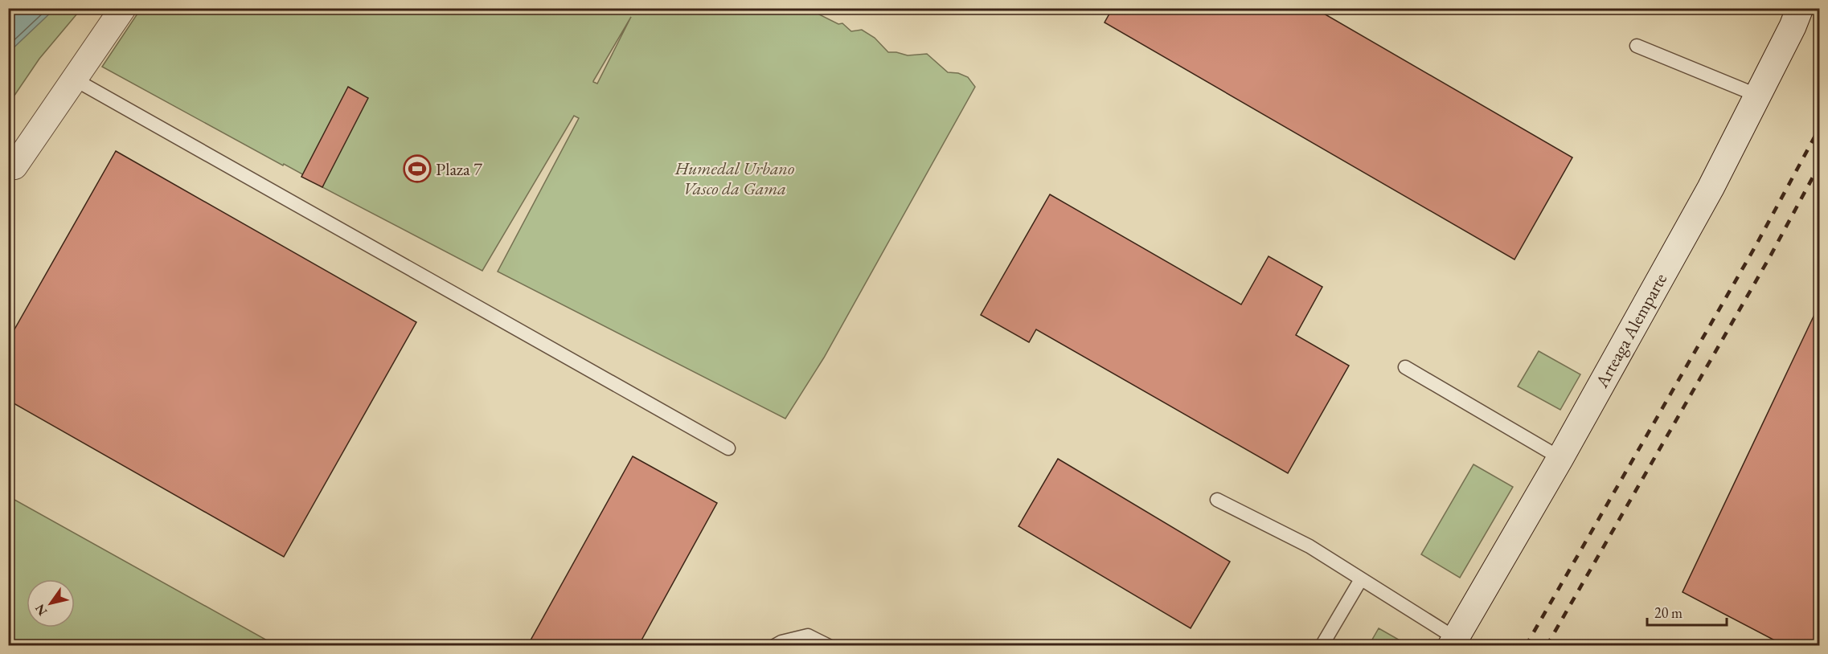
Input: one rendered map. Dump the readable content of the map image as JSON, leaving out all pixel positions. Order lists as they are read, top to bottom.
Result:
{
  "streets": {
    "main road": ["Arteaga Alemparte"]
  },
  "parks": ["Humedal Urbano Vasco da Gama"],
  "places": {
    "sports": ["Plaza 7"]
  },
  "scale_bar": "20 m",
  "north": "bottom left"
}
